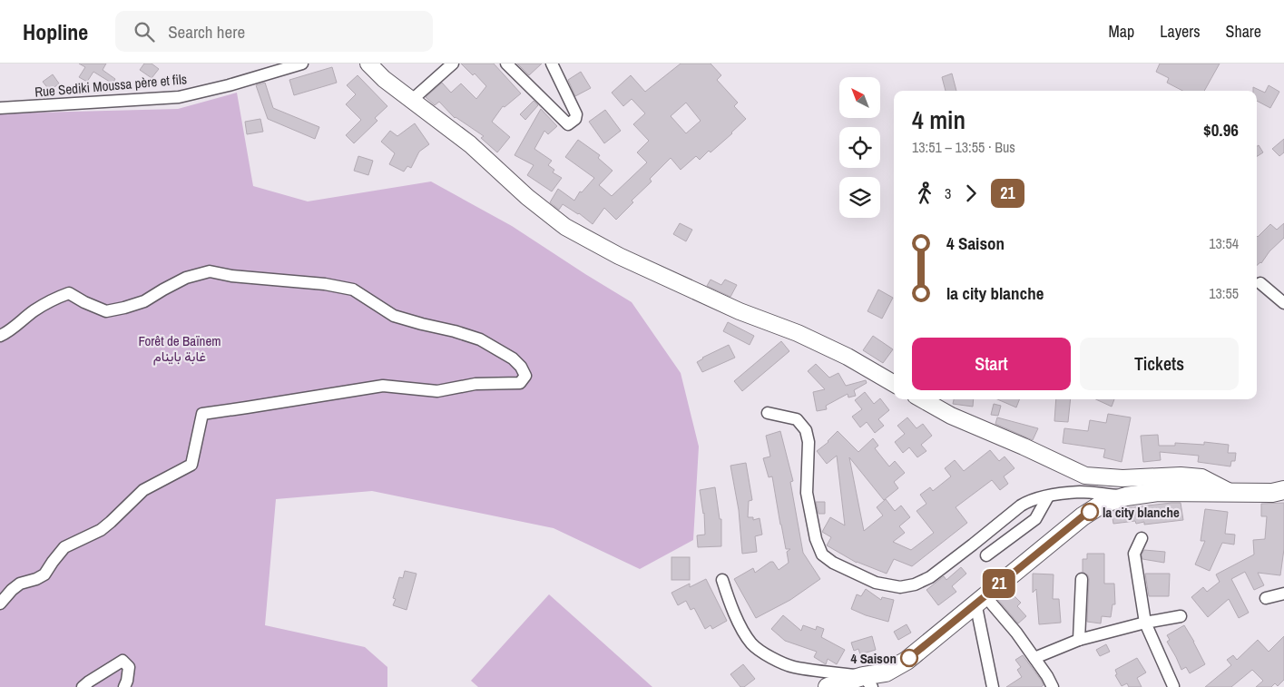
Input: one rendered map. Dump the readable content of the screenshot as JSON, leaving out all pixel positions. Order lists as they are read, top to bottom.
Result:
{
  "streets": {
    "street": ["Rue Sediki Moussa père et fils"]
  },
  "parks": ["Forêt de Baïnem غابة باينام"],
  "places": ["la city blanche", "4 Saison"],
  "lines": ["bus line 21"],
  "north": "top left",
  "page": {
    "header": "Hopline",
    "search": "Search here",
    "nav": ["Map", "Layers", "Share"],
    "on_map": "21",
    "heading": ["4 min", "13:51 – 13:55 · Bus", "$0.96"],
    "legs": ["3", "21"],
    "list": [
      {
        "name": "4 Saison",
        "value": "13:54"
      },
      {
        "name": "la city blanche",
        "value": "13:55"
      }
    ],
    "buttons": ["Start", "Tickets"]
  }
}
